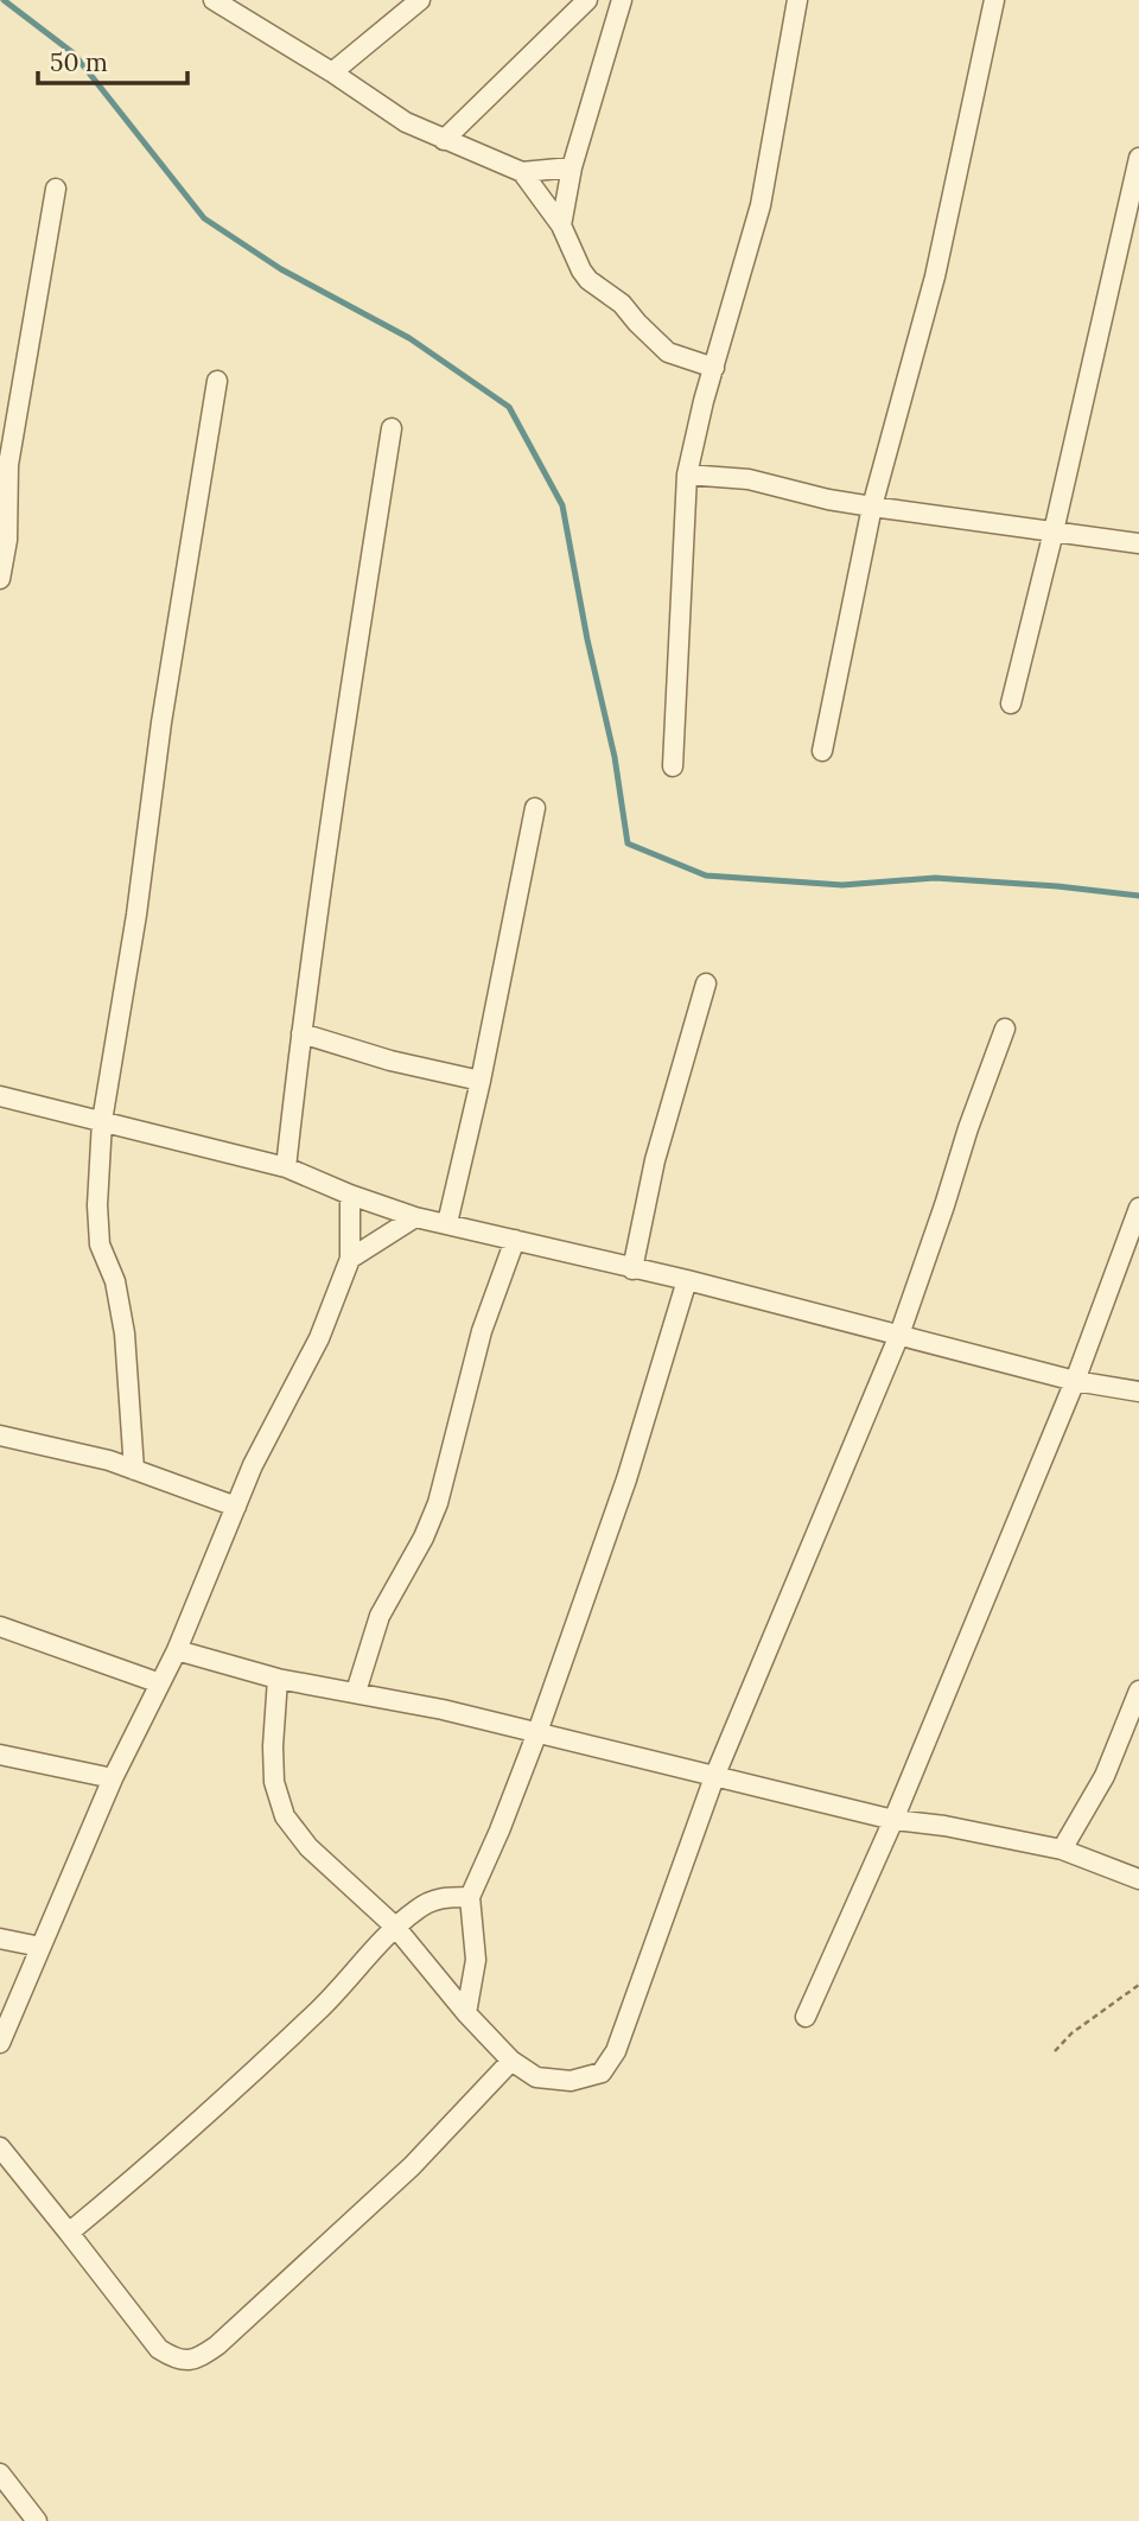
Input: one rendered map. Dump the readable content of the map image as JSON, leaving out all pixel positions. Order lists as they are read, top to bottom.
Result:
{
  "scale_bar": "50 m"
}
